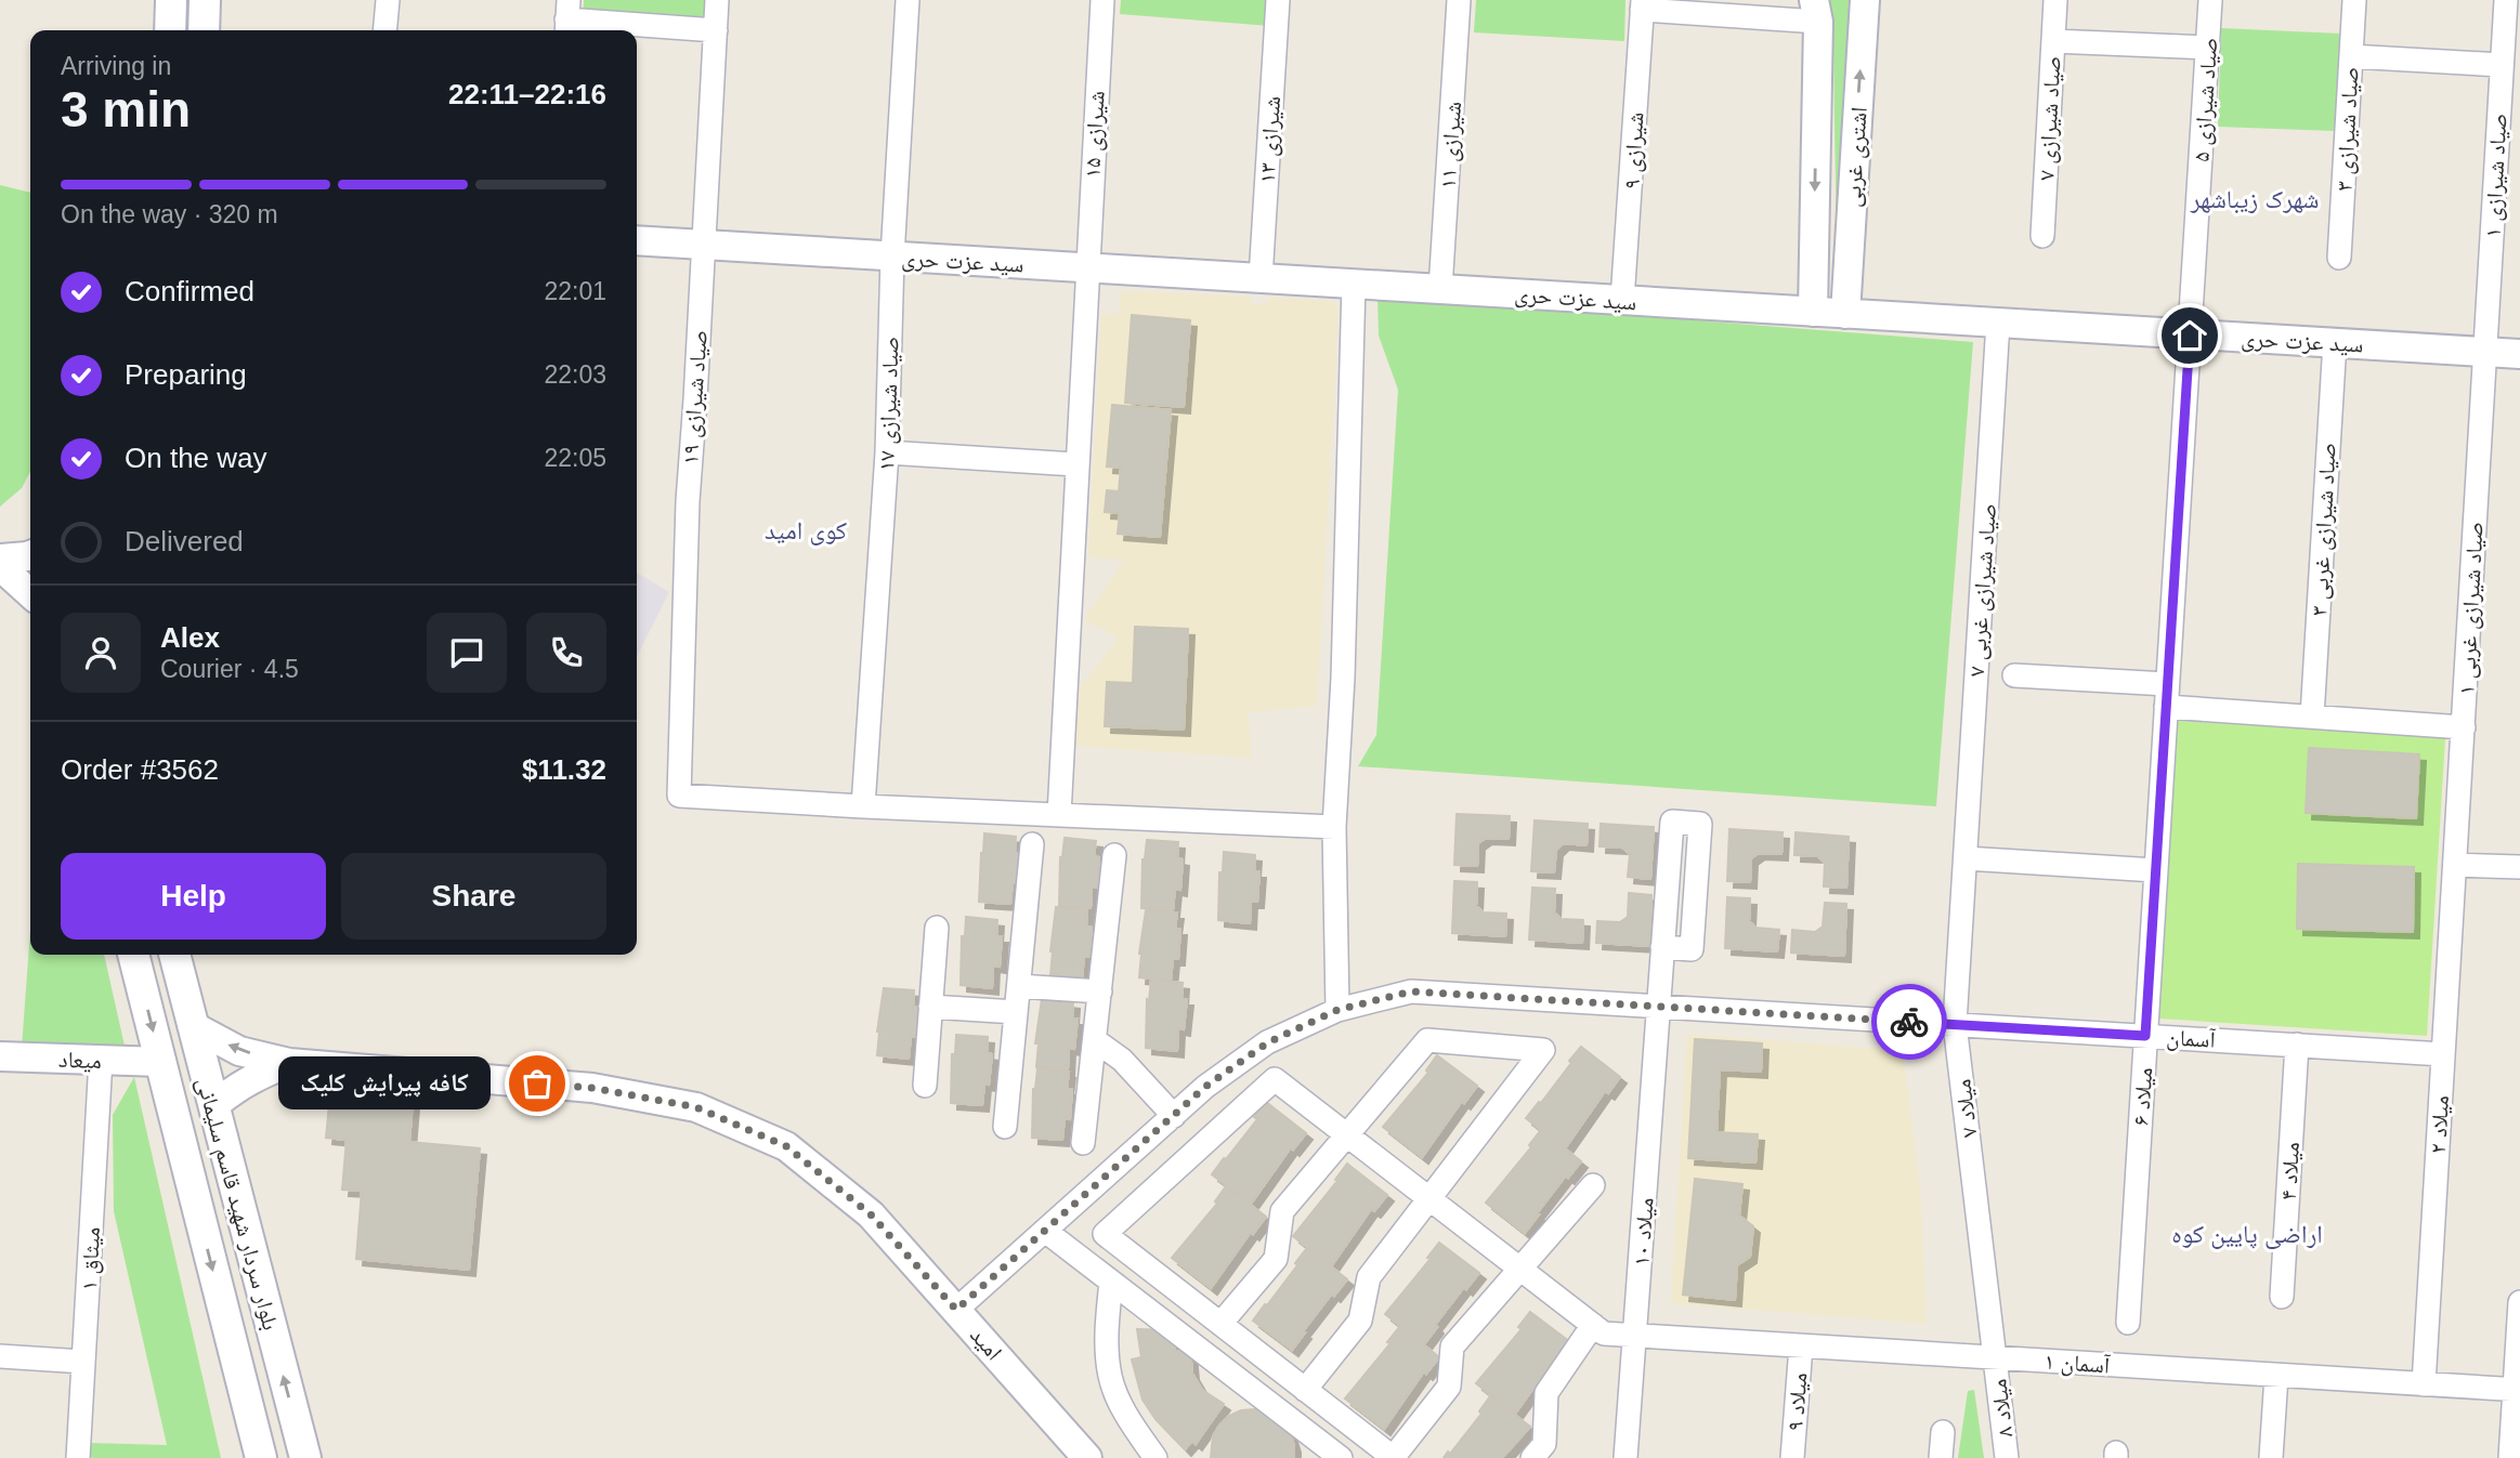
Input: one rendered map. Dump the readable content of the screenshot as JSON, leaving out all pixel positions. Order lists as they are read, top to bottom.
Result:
{
  "streets": {
    "main road": ["بلوار سردار شهید قاسم سلیمانی"],
    "street": [
      "صیاد شیرازی ۵",
      "صیاد شیرازی ۷",
      "صیاد شیرازی ۳",
      "شیرازی ۱۵",
      "شیرازی ۱۳",
      "شیرازی ۱۱",
      "شیرازی ۹",
      "اشتری غربی",
      "صیاد شیرازی ۱",
      "سید عزت حری",
      "صیاد شیرازی ۱۹",
      "صیاد شیرازی ۱۷",
      "صیاد شیرازی غربی ۳",
      "صیاد شیرازی غربی ۷",
      "صیاد شیرازی غربی ۱",
      "آسمان",
      "میعاد",
      "میلاد ۶",
      "میلاد ۷",
      "میلاد ۲",
      "میلاد ۴",
      "میلاد ۱۰",
      "میثاق ۱",
      "امید",
      "آسمان ۱",
      "میلاد ۹",
      "میلاد ۸"
    ]
  },
  "crossings": [
    ["صیاد شیرازی ۵", "سید عزت حری"],
    ["صیاد شیرازی ۵", "میلاد ۶"],
    ["شیرازی ۱۵", "سید عزت حری"],
    ["شیرازی ۱۳", "سید عزت حری"],
    ["شیرازی ۱۱", "سید عزت حری"],
    ["شیرازی ۹", "سید عزت حری"],
    ["اشتری غربی", "سید عزت حری"],
    ["صیاد شیرازی ۱", "سید عزت حری"],
    ["صیاد شیرازی ۱", "صیاد شیرازی غربی ۱"],
    ["سید عزت حری", "صیاد شیرازی ۱۹"],
    ["سید عزت حری", "صیاد شیرازی ۱۷"],
    ["سید عزت حری", "صیاد شیرازی غربی ۳"],
    ["سید عزت حری", "صیاد شیرازی غربی ۷"],
    ["سید عزت حری", "صیاد شیرازی غربی ۱"],
    ["صیاد شیرازی ۱۹", "صیاد شیرازی ۱۷"],
    ["صیاد شیرازی غربی ۷", "میلاد ۷"],
    ["صیاد شیرازی غربی ۱", "میلاد ۲"],
    ["آسمان", "میلاد ۶"],
    ["آسمان", "میلاد ۷"],
    ["آسمان", "میلاد ۲"],
    ["آسمان", "میلاد ۴"],
    ["آسمان", "میلاد ۱۰"],
    ["آسمان", "امید"],
    ["میعاد", "بلوار سردار شهید قاسم سلیمانی"],
    ["میعاد", "میثاق ۱"],
    ["میلاد ۷", "آسمان ۱"],
    ["میلاد ۷", "میلاد ۸"],
    ["میلاد ۲", "آسمان ۱"],
    ["بلوار سردار شهید قاسم سلیمانی", "امید"],
    ["میلاد ۱۰", "آسمان ۱"],
    ["آسمان ۱", "میلاد ۹"],
    ["آسمان ۱", "میلاد ۸"]
  ],
  "districts": ["شهرک زیباشهر", "کوی امید", "اراضی پایین کوه"],
  "places": ["کافه پیرایش کلیک"],
  "page": {
    "heading": ["3 min", "Arriving in", "22:11–22:16"],
    "panel": [
      "Alex",
      "Courier · 4.5",
      "Order #3562",
      "$11.32"
    ],
    "bar": "On the way · 320 m",
    "list": [
      ["Confirmed", "22:01"],
      ["Preparing", "22:03"],
      ["On the way", "22:05"],
      "Delivered"
    ],
    "buttons": ["Help", "Share"],
    "bubble": "کافه پیرایش کلیک"
  }
}
